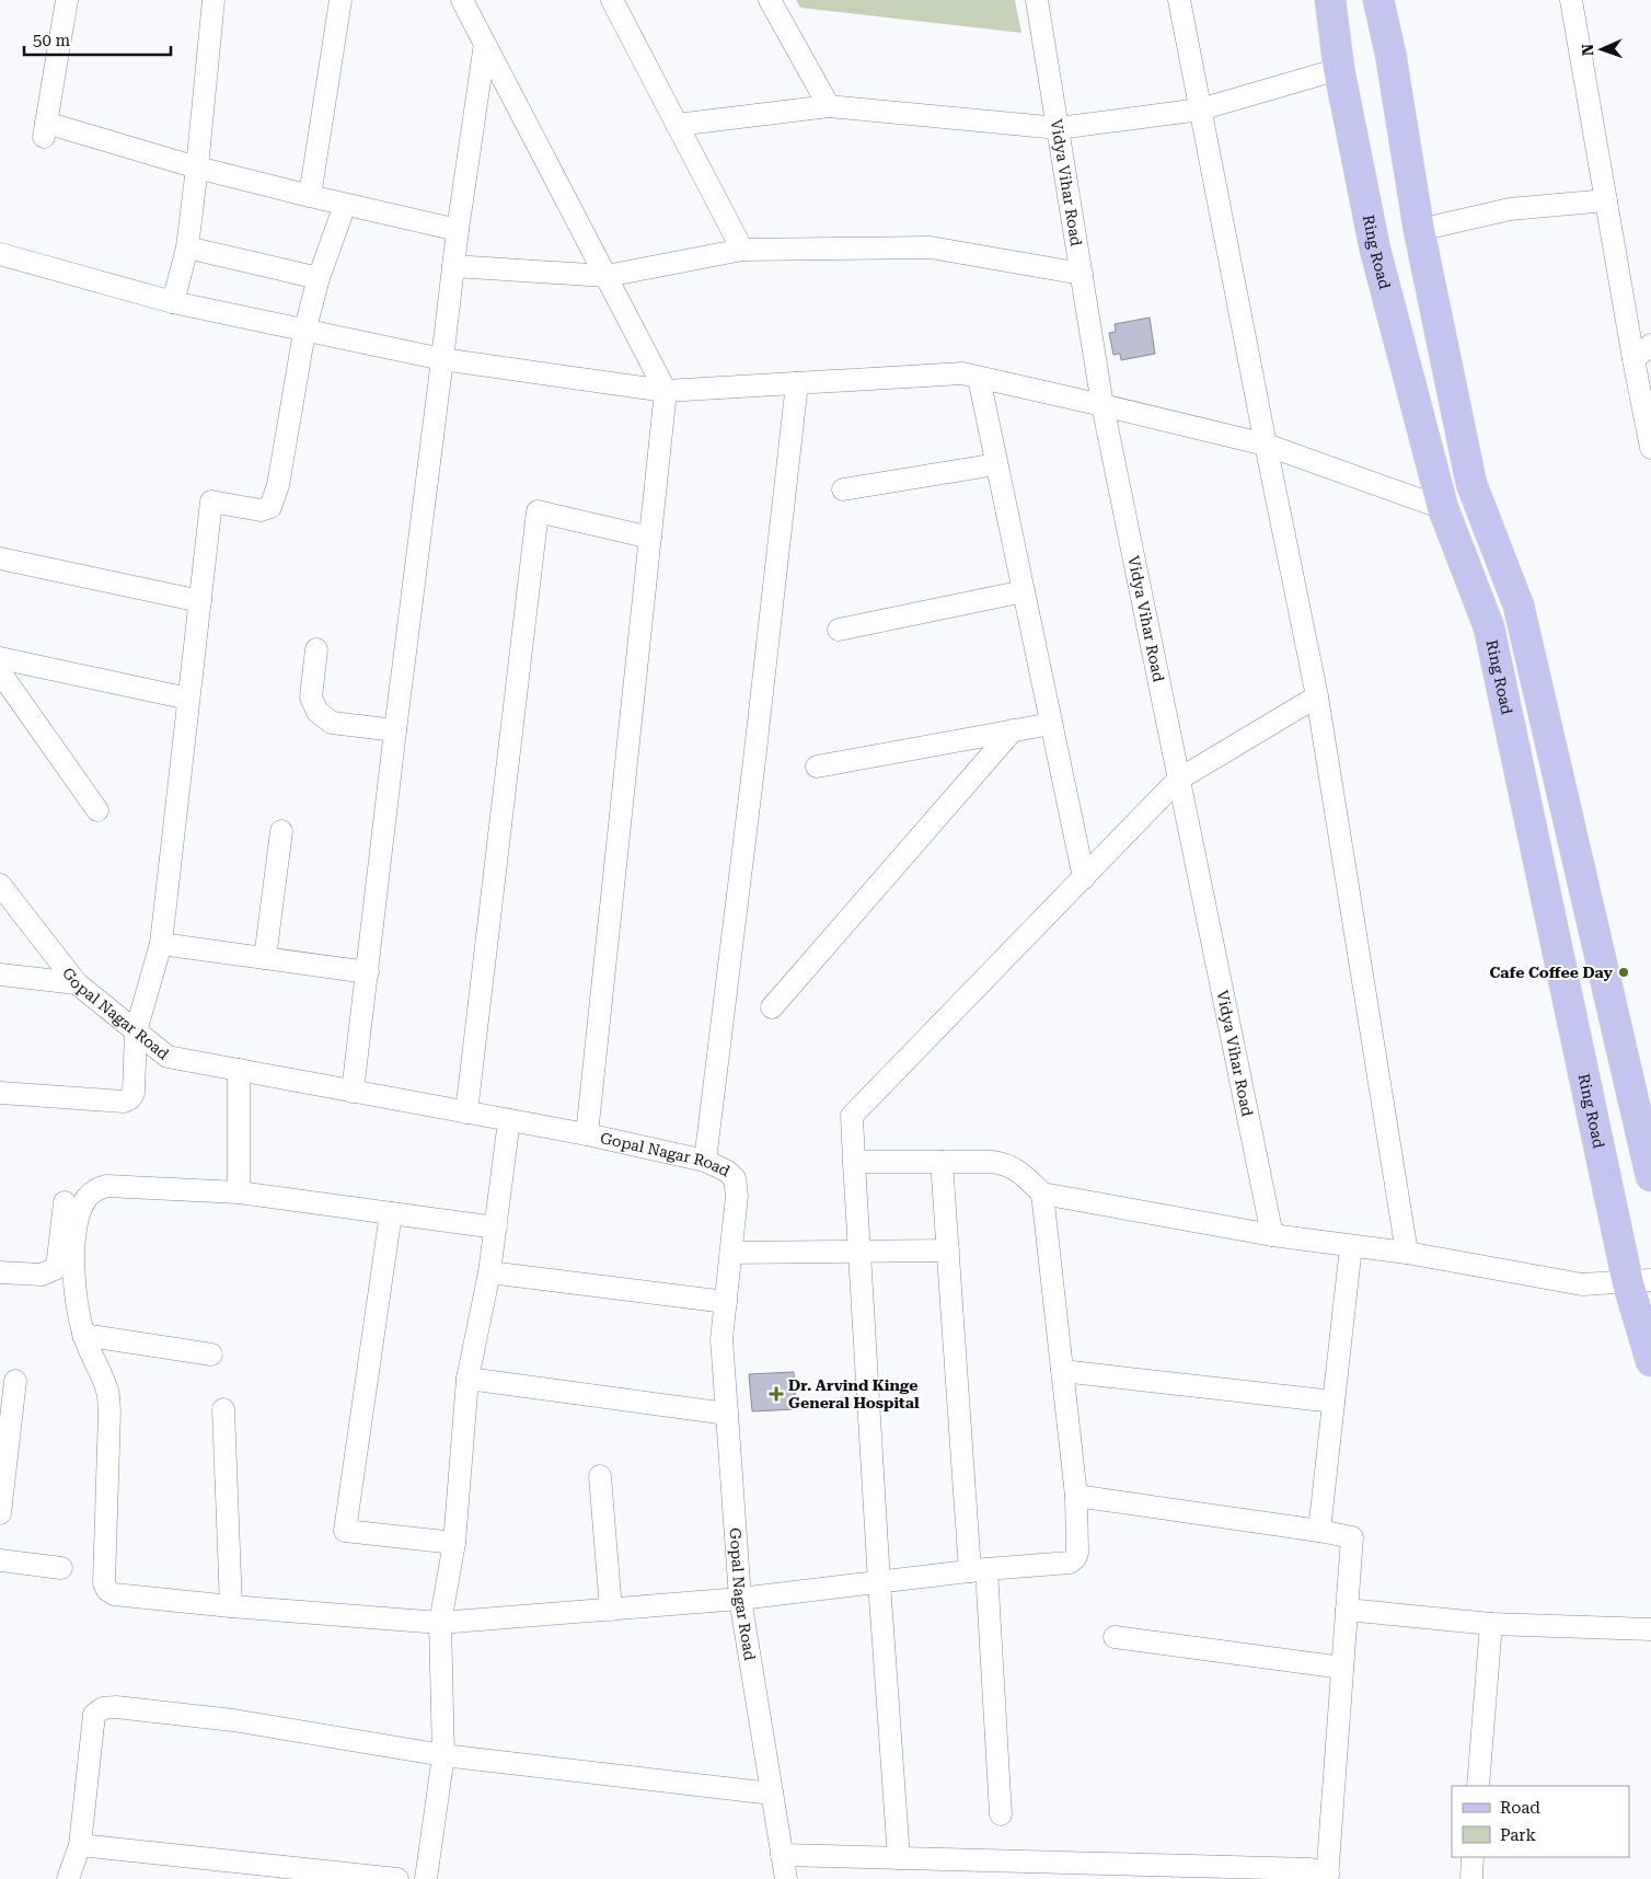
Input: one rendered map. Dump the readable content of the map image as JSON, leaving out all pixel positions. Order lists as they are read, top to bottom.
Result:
{
  "streets": {
    "main road": ["Ring Road"],
    "street": ["Vidya Vihar Road", "Gopal Nagar Road"]
  },
  "places": {
    "other": ["Cafe Coffee Day"],
    "health": ["Dr. Arvind Kinge General Hospital"]
  },
  "legend": ["Road", "Park"],
  "scale_bar": "50 m",
  "north": "left"
}
